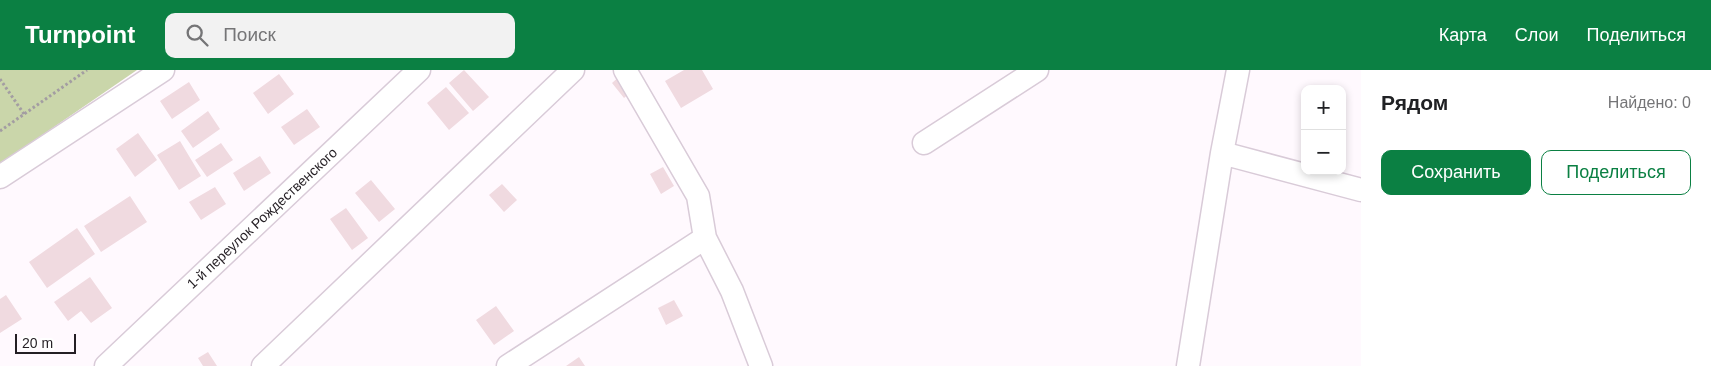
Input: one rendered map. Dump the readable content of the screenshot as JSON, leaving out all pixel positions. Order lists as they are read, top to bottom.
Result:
{
  "streets": {
    "street": ["1-й переулок Рождественского"]
  },
  "scale_bar": "20 m",
  "page": {
    "header": "Turnpoint",
    "search": "Поиск",
    "nav": ["Карта", "Слои", "Поделиться"],
    "heading": ["Рядом", "Найдено: 0"],
    "map_buttons": ["+", "−"],
    "buttons": ["Сохранить", "Поделиться"],
    "scale": "20 m"
  }
}
